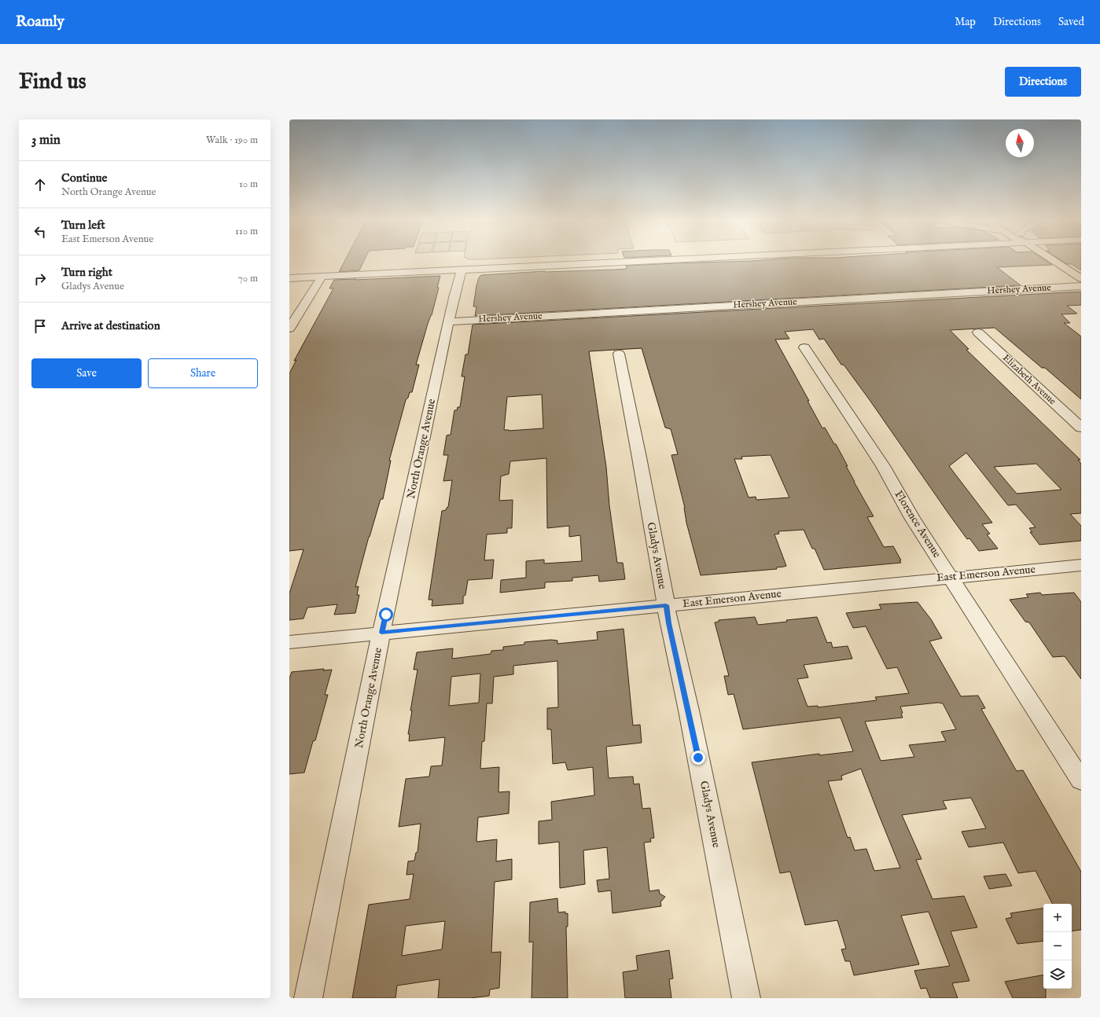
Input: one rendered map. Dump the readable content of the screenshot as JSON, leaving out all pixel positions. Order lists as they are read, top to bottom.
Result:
{
  "streets": {
    "street": [
      "Hershey Avenue",
      "Elizabeth Avenue",
      "North Orange Avenue",
      "Florence Avenue",
      "Gladys Avenue",
      "East Emerson Avenue"
    ]
  },
  "crossings": [
    ["Hershey Avenue", "North Orange Avenue"],
    ["North Orange Avenue", "East Emerson Avenue"],
    ["Florence Avenue", "East Emerson Avenue"],
    ["Gladys Avenue", "East Emerson Avenue"]
  ],
  "north": "top",
  "page": {
    "header": "Roamly",
    "nav": ["Map", "Directions", "Saved"],
    "buttons": [
      "Directions",
      ["Save", "Share"]
    ],
    "title": "Find us",
    "heading": ["3 min", "Walk · 190 m"],
    "list": [
      ["Continue", "North Orange Avenue", "10 m"],
      ["Turn left", "East Emerson Avenue", "110 m"],
      ["Turn right", "Gladys Avenue", "70 m"],
      "Arrive at destination"
    ],
    "map_buttons": ["+", "−"]
  }
}
